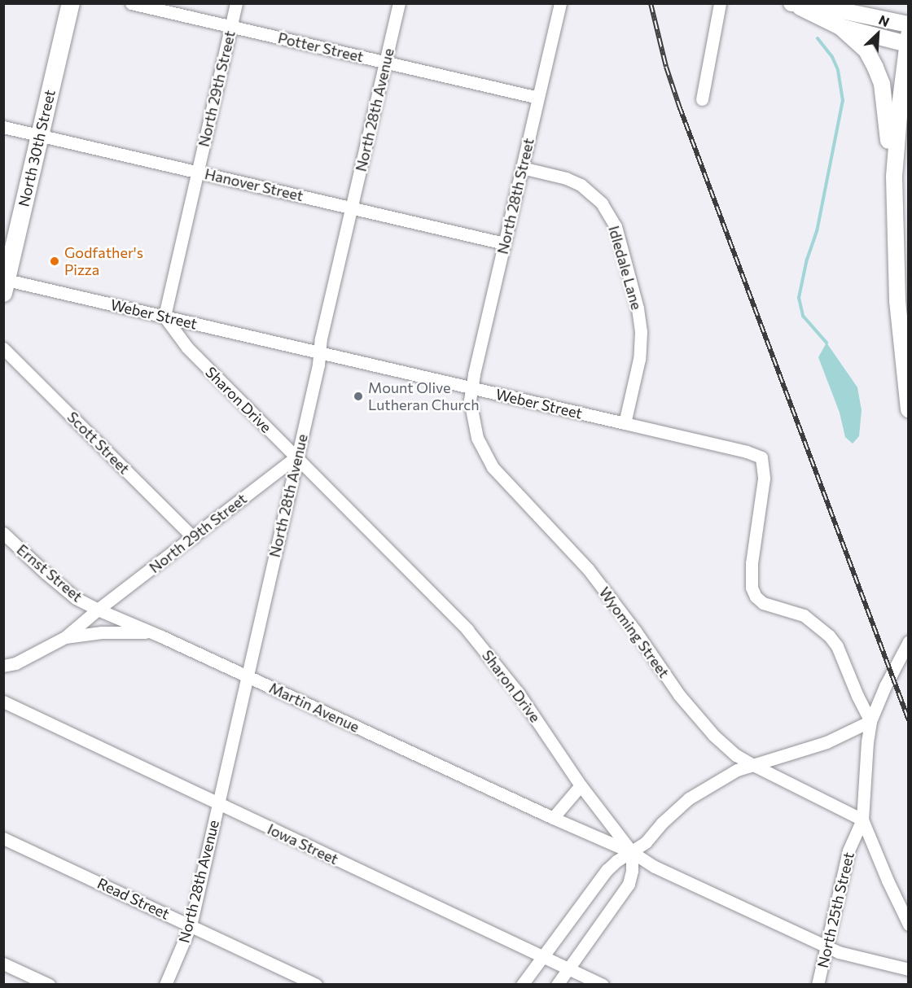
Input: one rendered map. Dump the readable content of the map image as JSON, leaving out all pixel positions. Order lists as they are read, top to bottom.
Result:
{
  "streets": {
    "highway": ["North 30th Street"],
    "street": [
      "Potter Street",
      "North 29th Street",
      "North 28th Avenue",
      "Hanover Street",
      "North 28th Street",
      "Idledale Lane",
      "Weber Street",
      "Sharon Drive",
      "Scott Street",
      "Ernst Street",
      "Wyoming Street",
      "Martin Avenue",
      "Iowa Street",
      "Read Street",
      "North 25th Street"
    ]
  },
  "crossings": [
    ["Potter Street", "North 29th Street"],
    ["Potter Street", "North 28th Avenue"],
    ["Potter Street", "North 28th Street"],
    ["North 29th Street", "North 28th Avenue"],
    ["North 29th Street", "Hanover Street"],
    ["North 29th Street", "Weber Street"],
    ["North 29th Street", "Sharon Drive"],
    ["North 29th Street", "Scott Street"],
    ["North 29th Street", "Ernst Street"],
    ["North 29th Street", "Martin Avenue"],
    ["North 28th Avenue", "Hanover Street"],
    ["North 28th Avenue", "Weber Street"],
    ["North 28th Avenue", "Sharon Drive"],
    ["North 28th Avenue", "Martin Avenue"],
    ["North 28th Avenue", "Iowa Street"],
    ["North 28th Avenue", "Read Street"],
    ["North 30th Street", "Hanover Street"],
    ["North 30th Street", "Weber Street"],
    ["Hanover Street", "North 28th Street"],
    ["North 28th Street", "Idledale Lane"],
    ["North 28th Street", "Weber Street"],
    ["North 28th Street", "Wyoming Street"],
    ["Idledale Lane", "Weber Street"],
    ["Weber Street", "Sharon Drive"],
    ["Weber Street", "Wyoming Street"],
    ["Weber Street", "North 25th Street"],
    ["Sharon Drive", "Martin Avenue"],
    ["Sharon Drive", "North 25th Street"],
    ["Ernst Street", "Martin Avenue"],
    ["Wyoming Street", "North 25th Street"]
  ],
  "places": ["Godfather's Pizza", "Mount Olive Lutheran Church"],
  "north": "top right"
}
